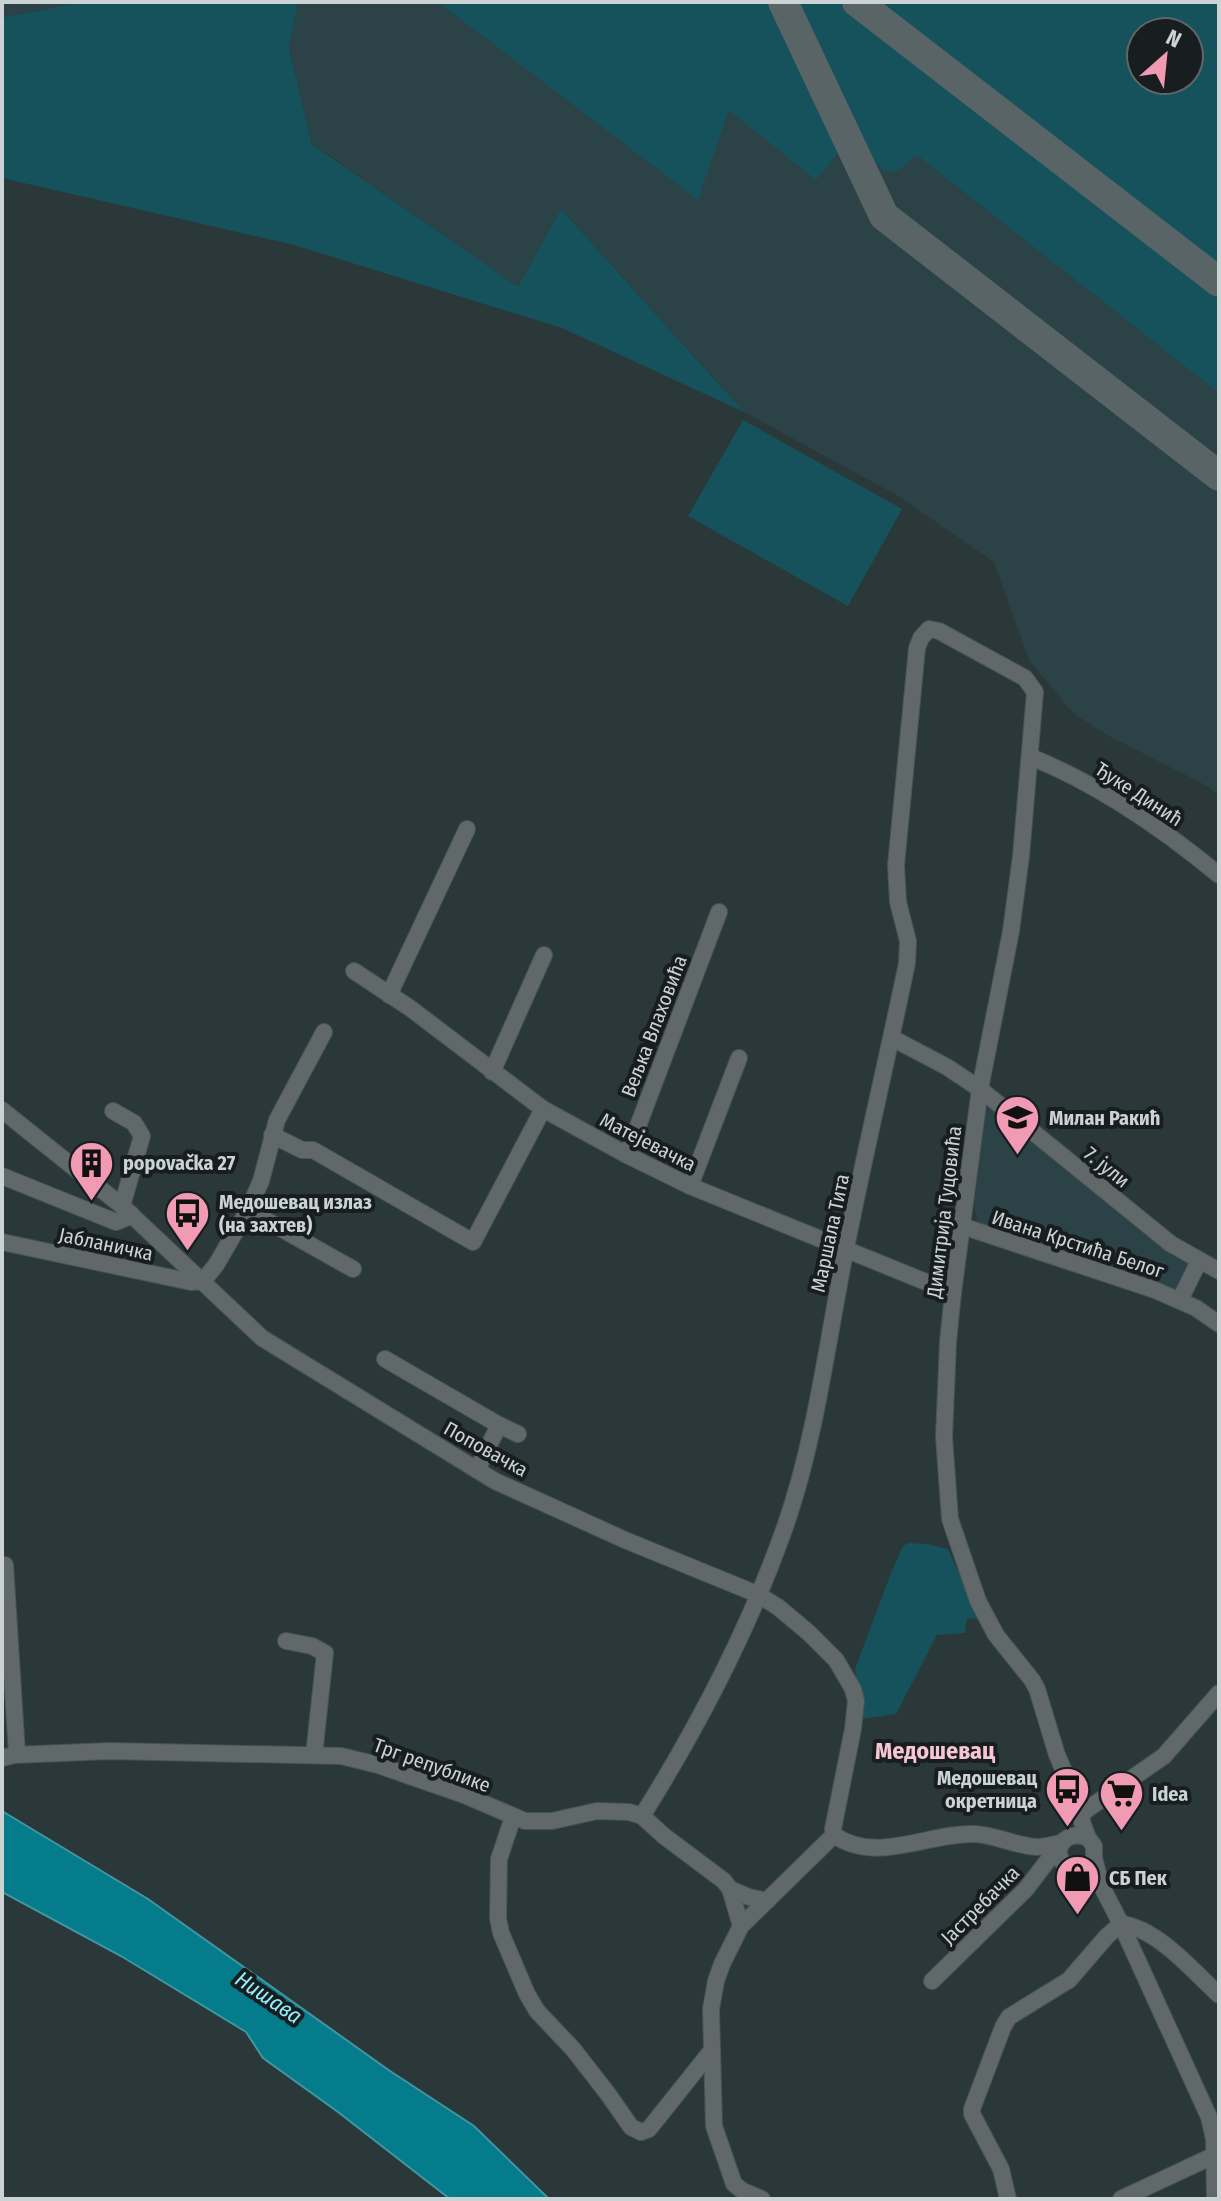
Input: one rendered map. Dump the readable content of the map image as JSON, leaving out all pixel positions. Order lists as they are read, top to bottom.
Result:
{
  "streets": {
    "street": [
      "Ђуке Динић",
      "Вељка Влаховића",
      "Матејевачка",
      "7. јули",
      "Димитрија Туцовића",
      "Маршала Тита",
      "Јабланичка",
      "Ивана Крстића Белог",
      "Поповачка",
      "Трг републике",
      "Јастребачка"
    ]
  },
  "crossings": [
    ["Ђуке Динић", "Димитрија Туцовића"],
    ["Вељка Влаховића", "Матејевачка"],
    ["Матејевачка", "Димитрија Туцовића"],
    ["Матејевачка", "Маршала Тита"],
    ["7. јули", "Димитрија Туцовића"],
    ["7. јули", "Маршала Тита"],
    ["7. јули", "Ивана Крстића Белог"],
    ["Димитрија Туцовића", "Маршала Тита"],
    ["Димитрија Туцовића", "Ивана Крстића Белог"],
    ["Димитрија Туцовића", "Јастребачка"],
    ["Маршала Тита", "Поповачка"],
    ["Маршала Тита", "Трг републике"],
    ["Јабланичка", "Поповачка"]
  ],
  "districts": ["Медошевац"],
  "water": ["Нишава"],
  "places": {
    "school or university": ["Милан Ракић"],
    "building": ["popovačka 27"],
    "bus stop": ["Медошевац излаз (на захтев)", "Медошевац окретница"],
    "supermarket": ["Idea"],
    "shop": ["СБ Пек"]
  },
  "north": "top right"
}
